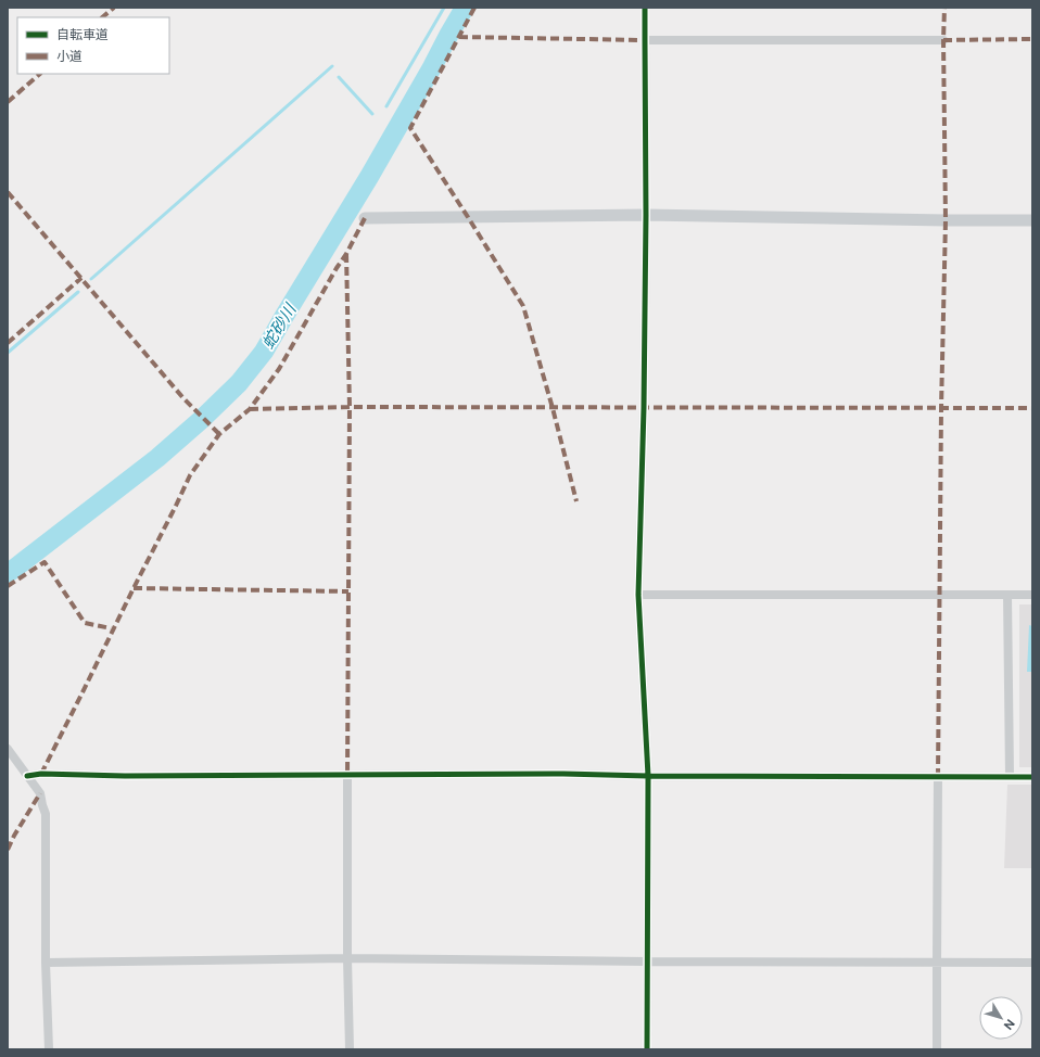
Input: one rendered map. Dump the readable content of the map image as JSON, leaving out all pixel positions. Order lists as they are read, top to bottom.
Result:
{
  "water": ["蛇砂川"],
  "legend": ["自転車道", "小道"],
  "north": "bottom right"
}
